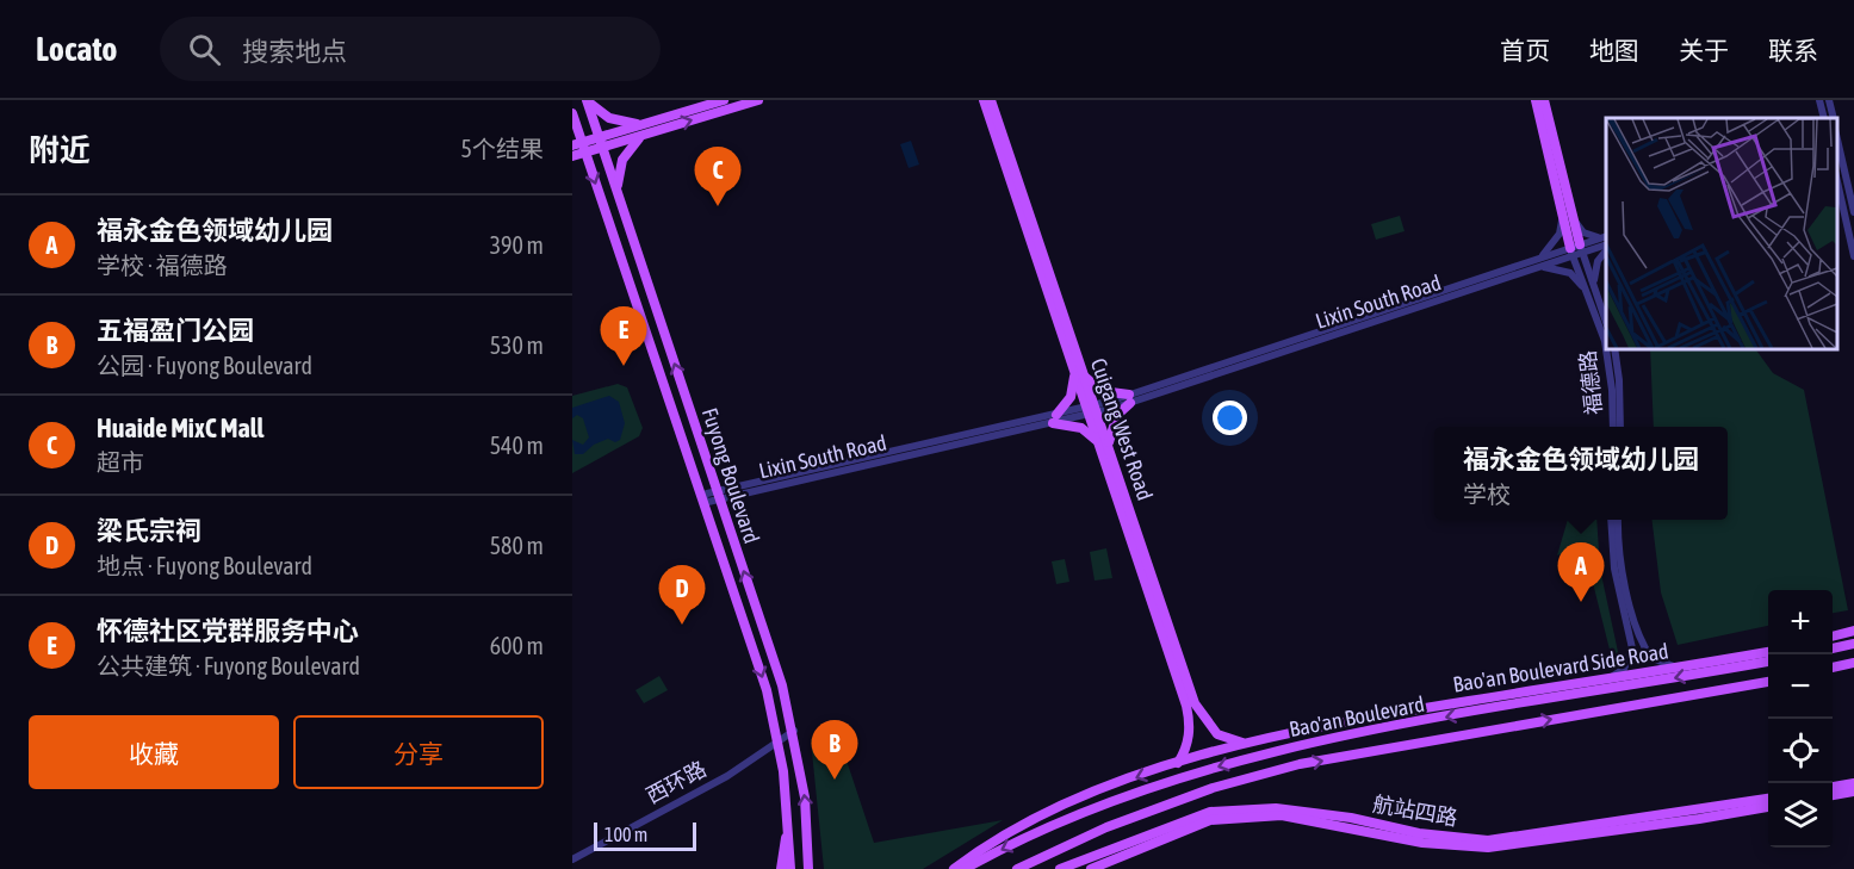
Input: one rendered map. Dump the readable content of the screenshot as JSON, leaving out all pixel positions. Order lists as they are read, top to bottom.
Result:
{
  "streets": {
    "main road": [
      "Cuigang West Road",
      "Fuyong Boulevard",
      "Bao'an Boulevard Side Road",
      "Bao'an Boulevard",
      "航站四路"
    ],
    "street": ["Lixin South Road", "福德路", "西环路"]
  },
  "crossings": [
    ["Lixin South Road", "福德路"],
    ["Lixin South Road", "Cuigang West Road"],
    ["Lixin South Road", "Fuyong Boulevard"],
    ["Cuigang West Road", "Bao'an Boulevard Side Road"],
    ["Fuyong Boulevard", "西环路"]
  ],
  "scale_bar": "100 m",
  "page": {
    "header": "Locato",
    "search": "搜索地点",
    "nav": [
      "首页",
      "地图",
      "关于",
      "联系"
    ],
    "heading": ["附近", "5个结果"],
    "pins": [
      "C",
      "E",
      "A",
      "D",
      "B"
    ],
    "list": [
      {
        "mark": "A",
        "name": "福永金色领域幼儿园",
        "note": "学校 · 福德路",
        "value": "390 m"
      },
      {
        "mark": "B",
        "name": "五福盈门公园",
        "note": "公园 · Fuyong Boulevard",
        "value": "530 m"
      },
      {
        "mark": "C",
        "name": "Huaide MixC Mall",
        "note": "超市",
        "value": "540 m"
      },
      {
        "mark": "D",
        "name": "梁氏宗祠",
        "note": "地点 · Fuyong Boulevard",
        "value": "580 m"
      },
      {
        "mark": "E",
        "name": "怀德社区党群服务中心",
        "note": "公共建筑 · Fuyong Boulevard",
        "value": "600 m"
      }
    ],
    "popup": ["福永金色领域幼儿园", "学校"],
    "map_buttons": ["+", "−"],
    "buttons": ["收藏", "分享"],
    "scale": "100 m"
  }
}
